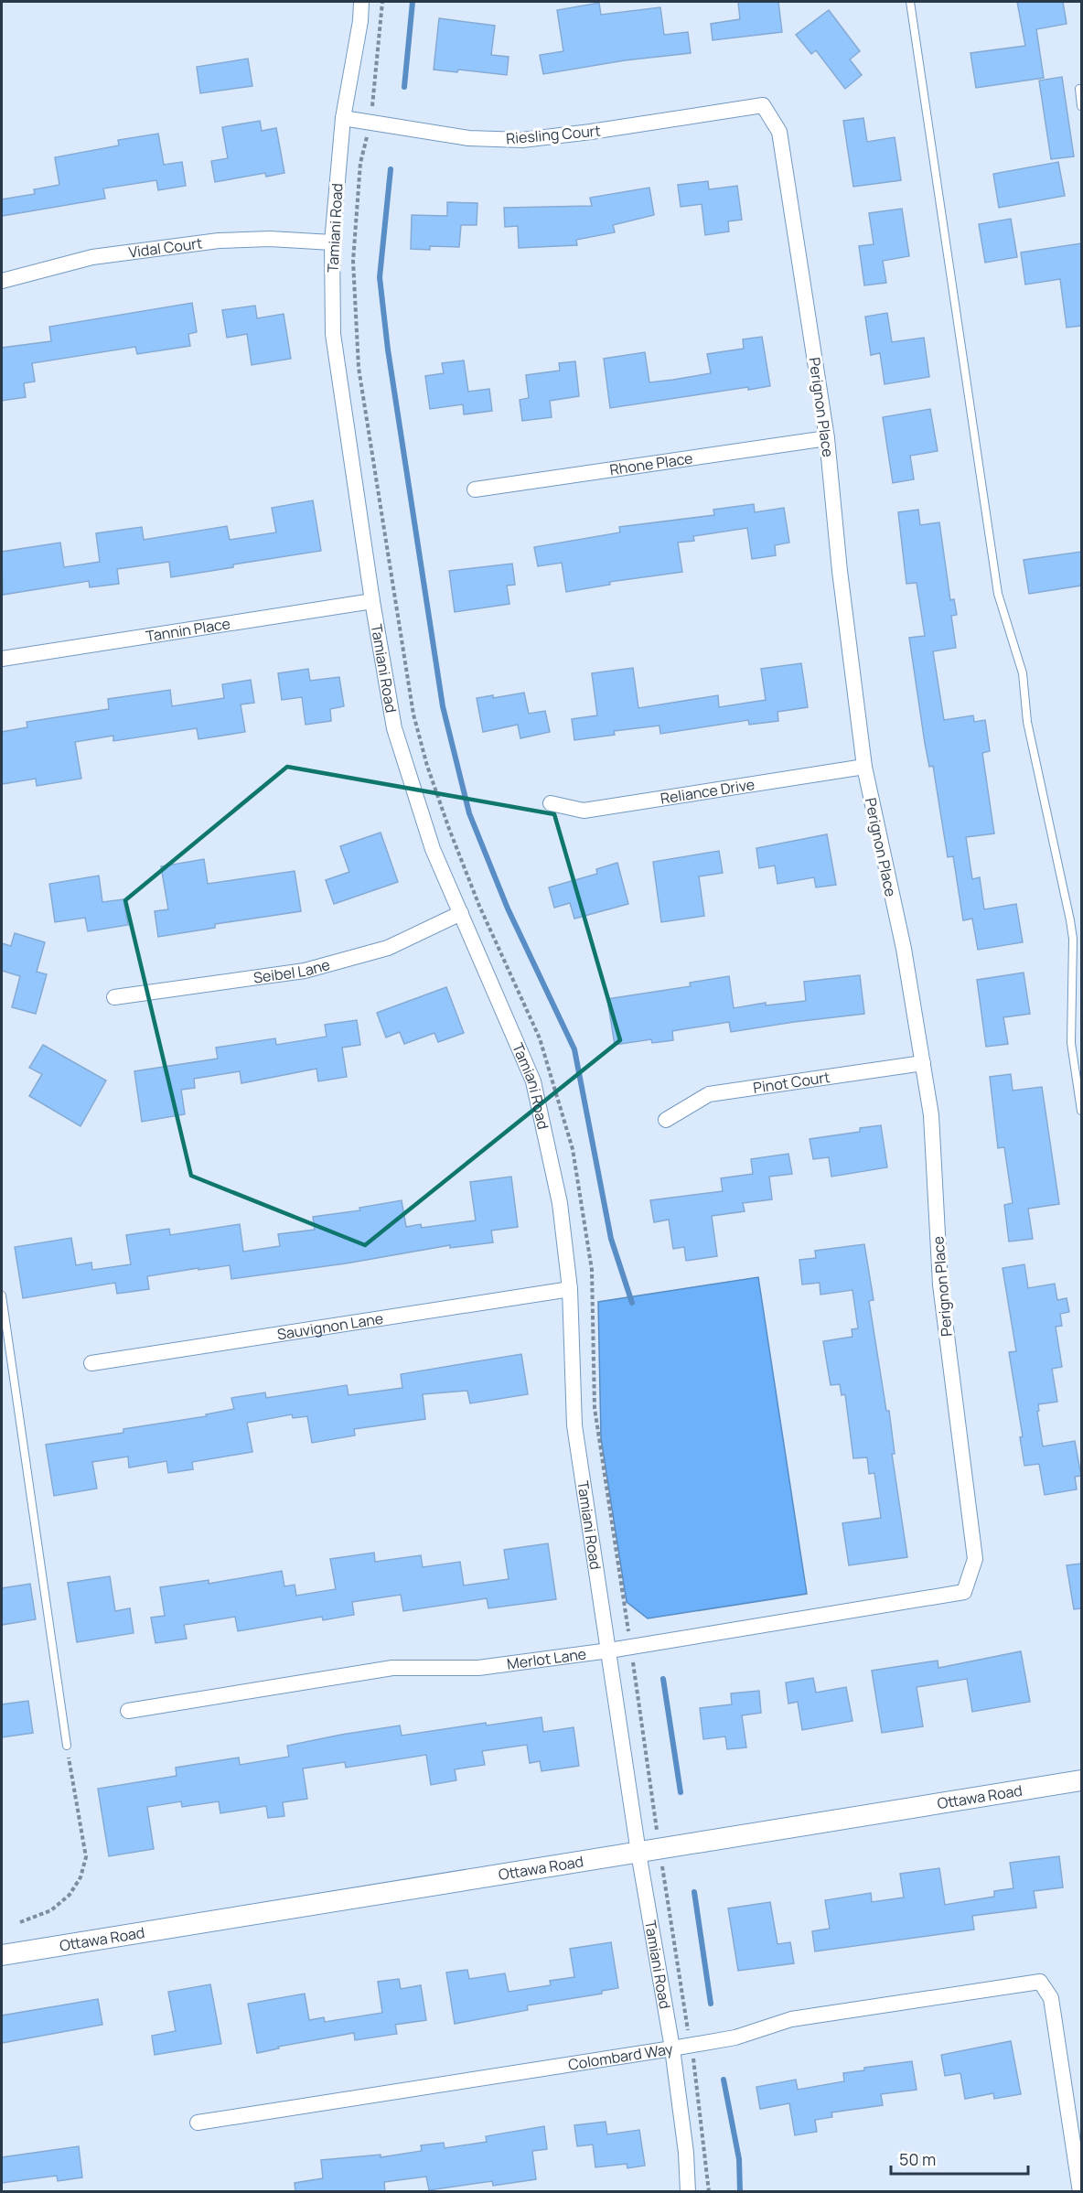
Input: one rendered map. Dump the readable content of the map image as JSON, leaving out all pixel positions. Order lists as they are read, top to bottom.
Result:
{
  "streets": {
    "street": [
      "Riesling Court",
      "Tamiani Road",
      "Vidal Court",
      "Perignon Place",
      "Rhone Place",
      "Tannin Place",
      "Reliance Drive",
      "Seibel Lane",
      "Pinot Court",
      "Sauvignon Lane",
      "Merlot Lane",
      "Ottawa Road",
      "Colombard Way"
    ]
  },
  "crossings": [
    ["Riesling Court", "Tamiani Road"],
    ["Riesling Court", "Perignon Place"],
    ["Tamiani Road", "Vidal Court"],
    ["Tamiani Road", "Tannin Place"],
    ["Tamiani Road", "Seibel Lane"],
    ["Tamiani Road", "Sauvignon Lane"],
    ["Tamiani Road", "Merlot Lane"],
    ["Tamiani Road", "Ottawa Road"],
    ["Tamiani Road", "Colombard Way"],
    ["Perignon Place", "Rhone Place"],
    ["Perignon Place", "Reliance Drive"],
    ["Perignon Place", "Pinot Court"],
    ["Perignon Place", "Merlot Lane"]
  ],
  "scale_bar": "50 m"
}
